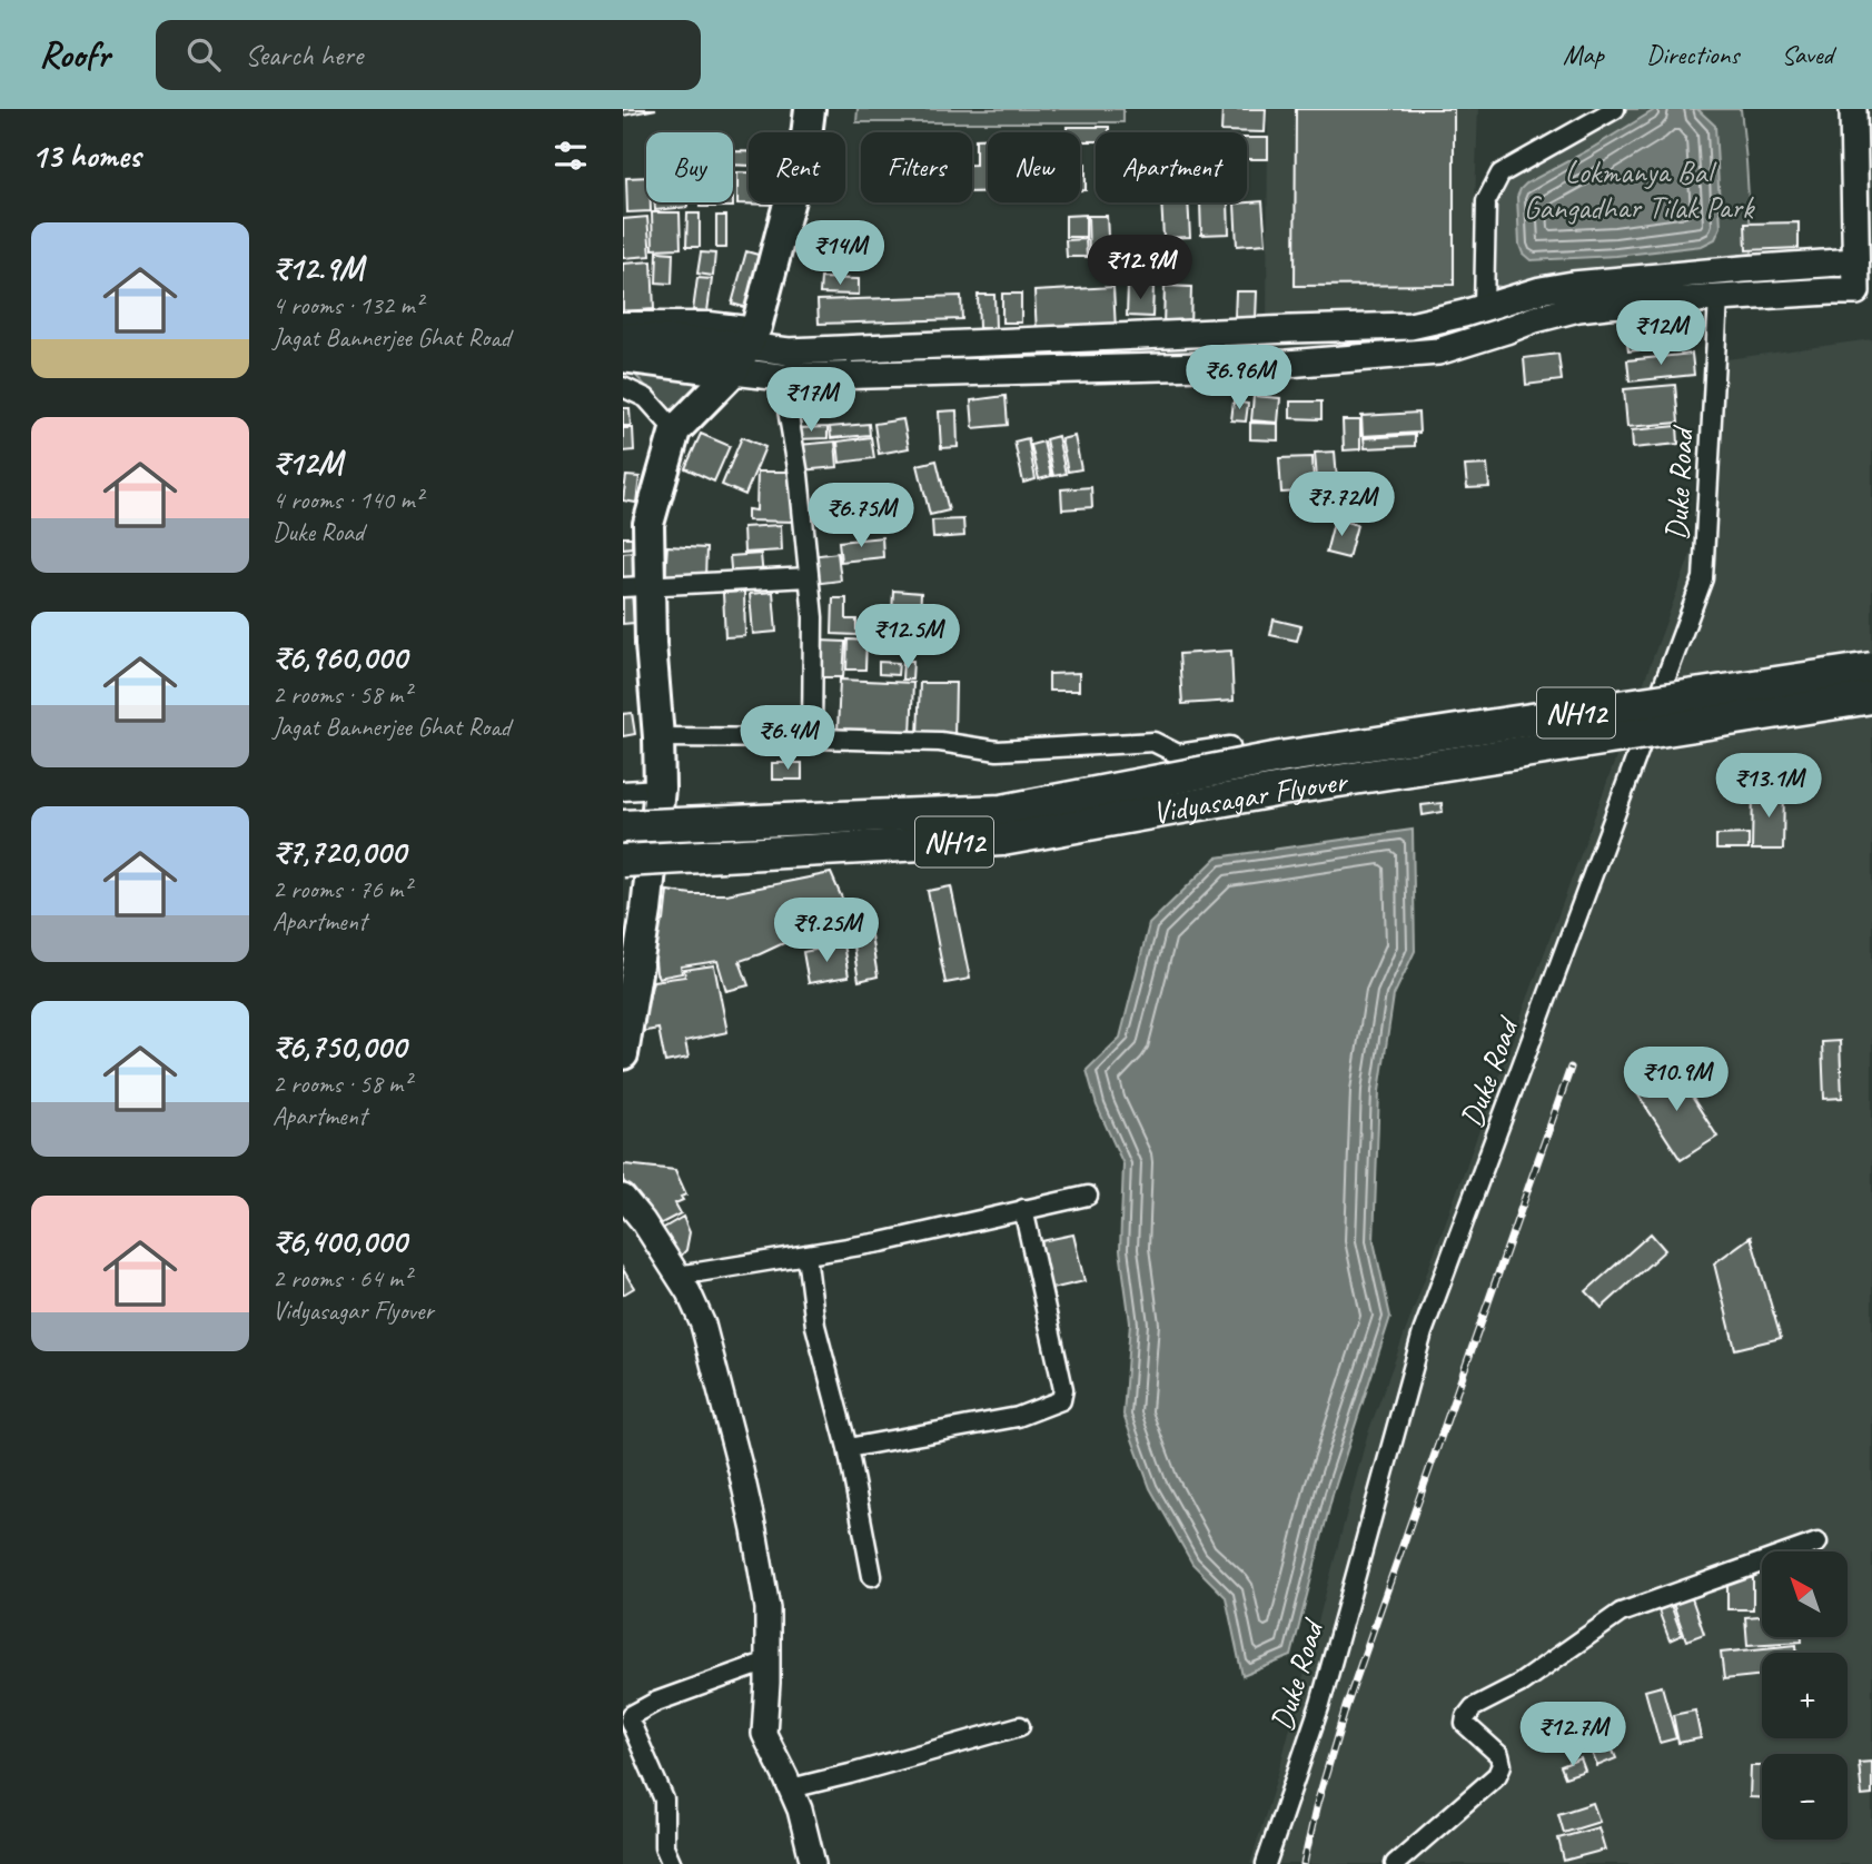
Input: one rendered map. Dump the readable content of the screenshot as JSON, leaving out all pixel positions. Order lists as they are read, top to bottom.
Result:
{
  "streets": {
    "highway": ["NH12", "Vidyasagar Flyover"],
    "street": ["Duke Road"]
  },
  "parks": ["Lokmanya Bal Gangadhar Tilak Park"],
  "north": "top left",
  "page": {
    "header": "Roofr",
    "search": "Search here",
    "nav": ["Map", "Directions", "Saved"],
    "heading": "13 homes",
    "chip": [
      "Buy",
      "Rent",
      "Filters",
      "New",
      "Apartment"
    ],
    "list": [
      {
        "name": "₹12.9M",
        "note": "4 rooms · 132 m² · Jagat Bannerjee Ghat Road"
      },
      {
        "name": "₹12M",
        "note": "4 rooms · 140 m² · Duke Road"
      },
      {
        "name": "₹6,960,000",
        "note": "2 rooms · 58 m² · Jagat Bannerjee Ghat Road"
      },
      {
        "name": "₹7,720,000",
        "note": "2 rooms · 76 m² · Apartment"
      },
      {
        "name": "₹6,750,000",
        "note": "2 rooms · 58 m² · Apartment"
      },
      {
        "name": "₹6,400,000",
        "note": "2 rooms · 64 m² · Vidyasagar Flyover"
      }
    ],
    "price": [
      "₹14M",
      "₹12.9M",
      "₹12M",
      "₹6.96M",
      "₹17M",
      "₹7.72M",
      "₹6.75M",
      "₹12.5M",
      "₹6.4M",
      "₹13.1M",
      "₹9.25M",
      "₹10.9M",
      "₹12.7M"
    ],
    "map_buttons": ["+", "−"]
  }
}
